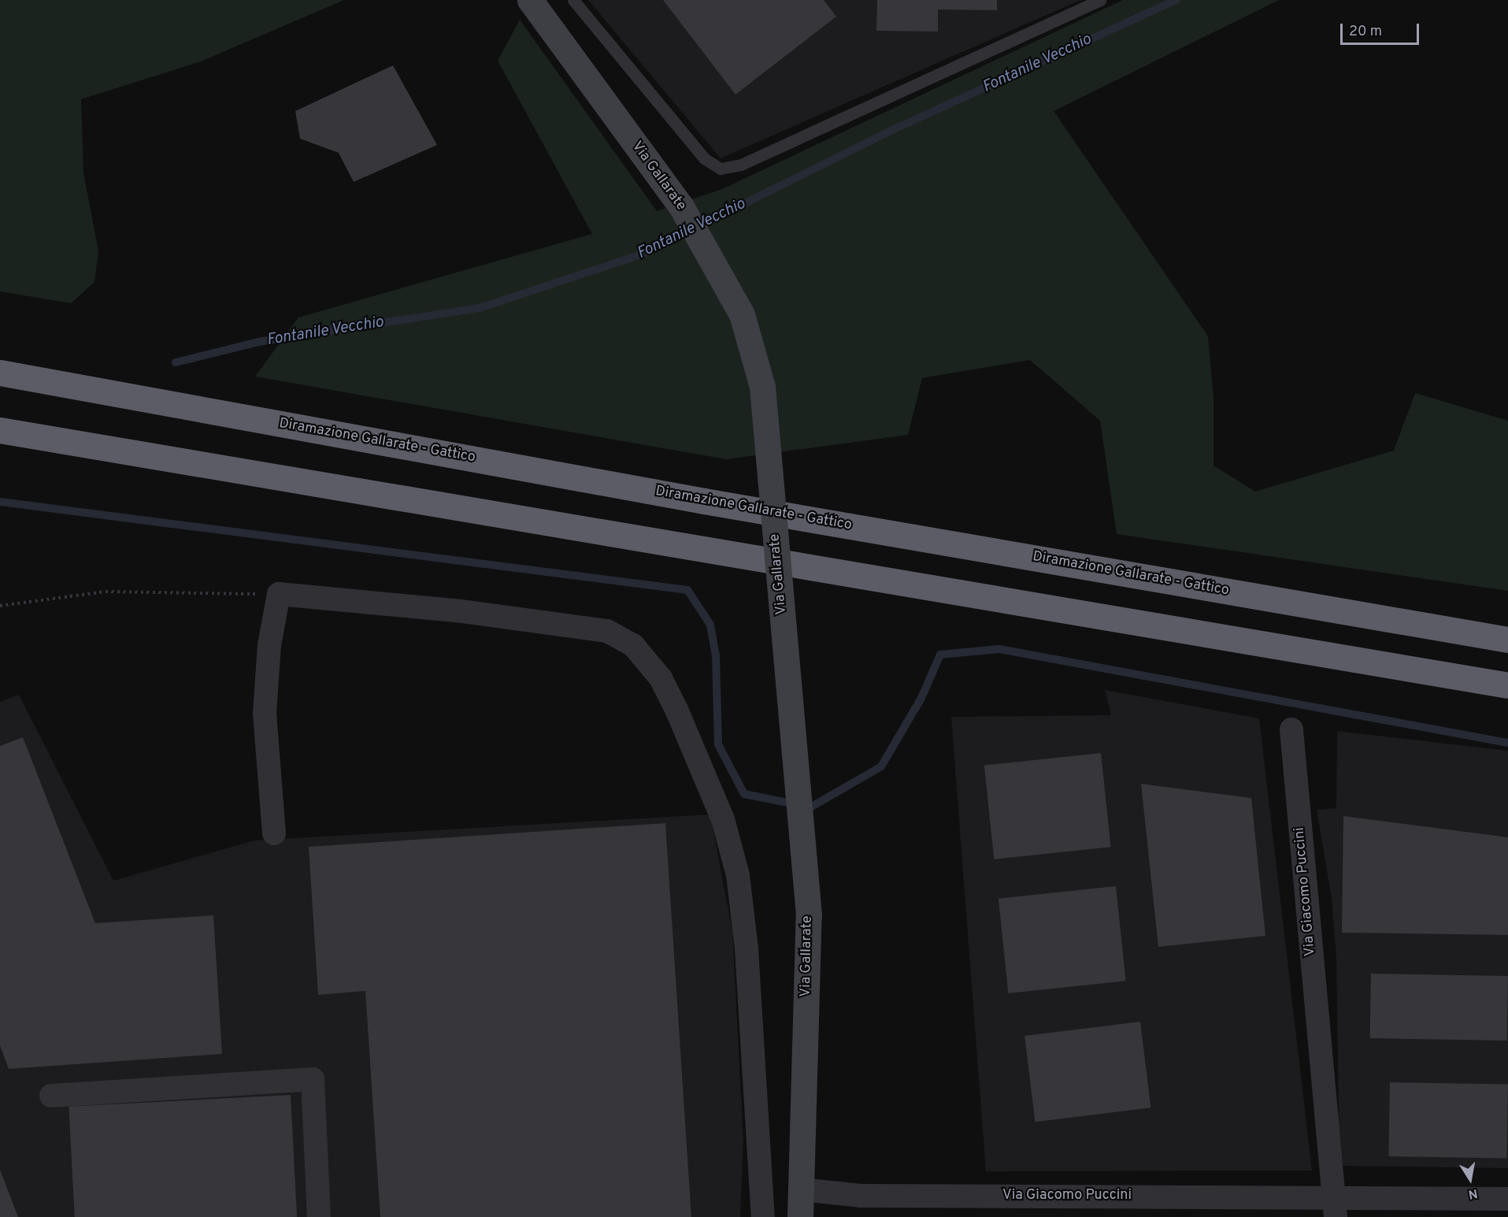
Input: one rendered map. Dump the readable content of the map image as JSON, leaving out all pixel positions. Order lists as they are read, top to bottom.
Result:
{
  "streets": {
    "highway": ["Diramazione Gallarate - Gattico"],
    "main road": ["Via Gallarate"],
    "street": ["Via Giacomo Puccini"]
  },
  "crossings": [
    ["Via Gallarate", "Via Giacomo Puccini"]
  ],
  "water": ["Fontanile Vecchio"],
  "scale_bar": "20 m",
  "north": "bottom"
}
